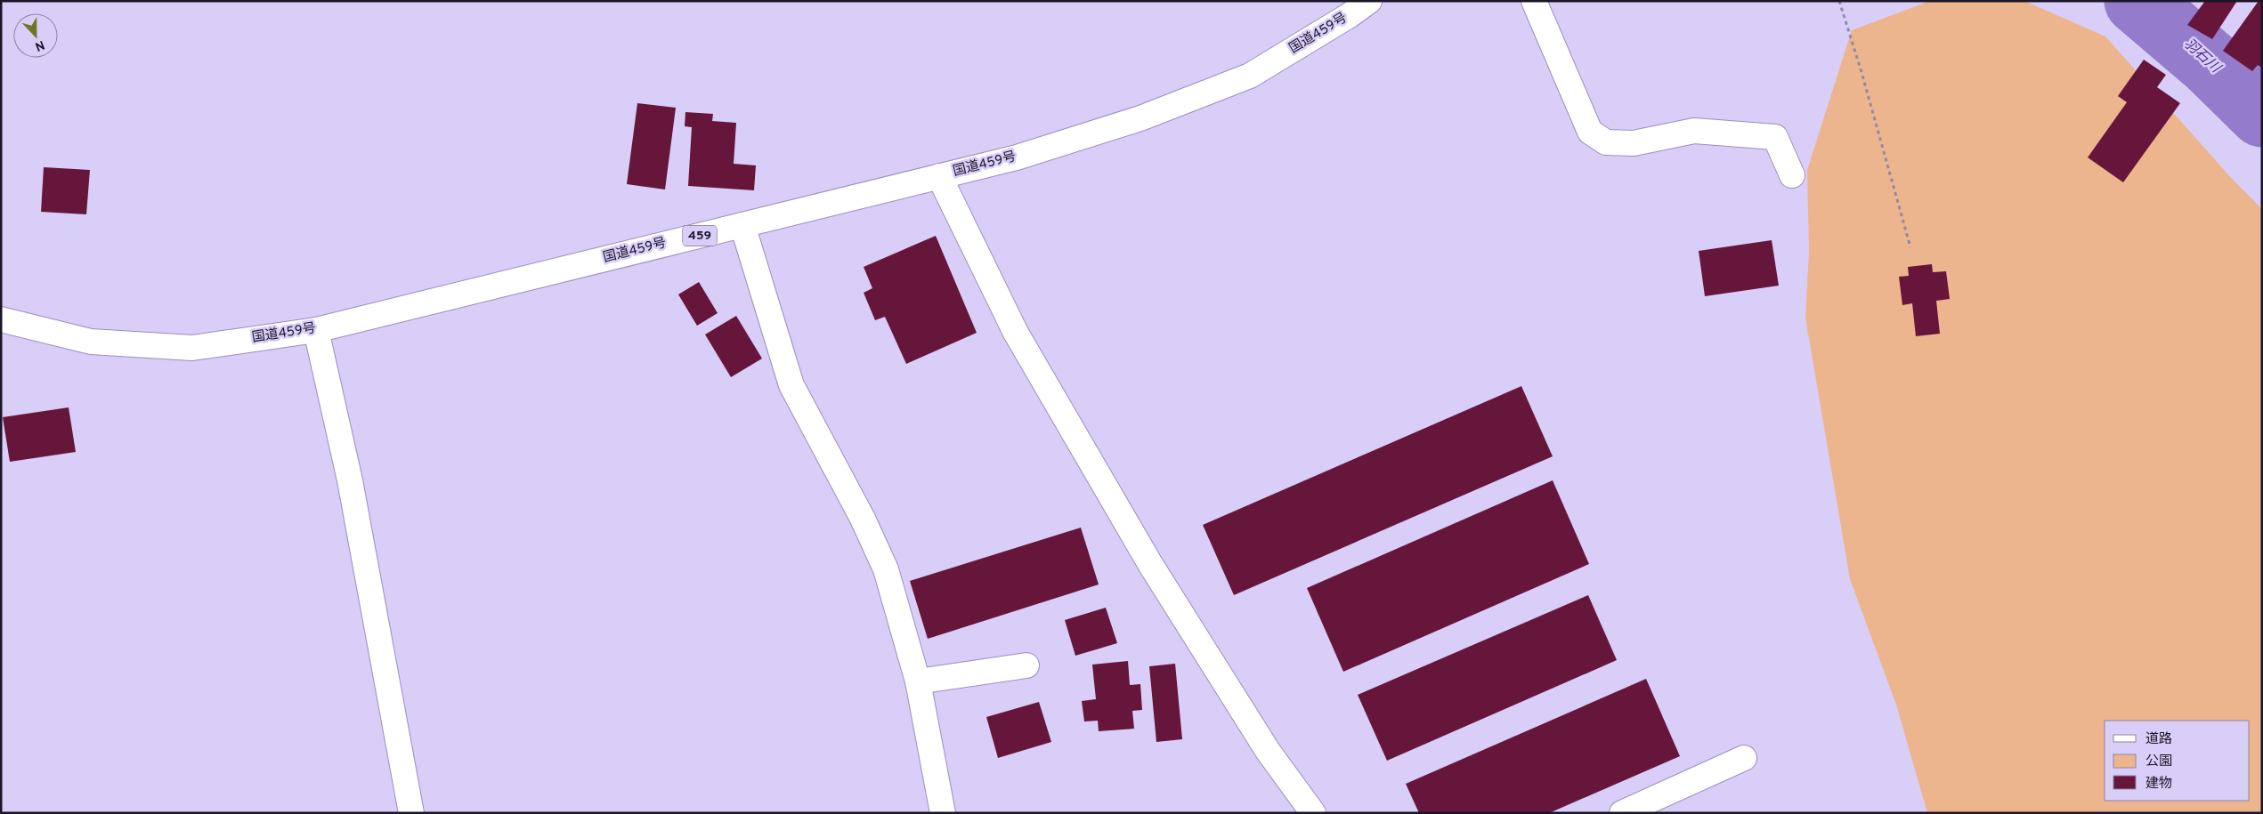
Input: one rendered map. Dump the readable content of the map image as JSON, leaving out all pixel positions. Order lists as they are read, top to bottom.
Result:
{
  "streets": {
    "main road": ["国道459号", "459"]
  },
  "water": ["羽石川"],
  "legend": ["道路", "公園", "建物"],
  "north": "bottom"
}
